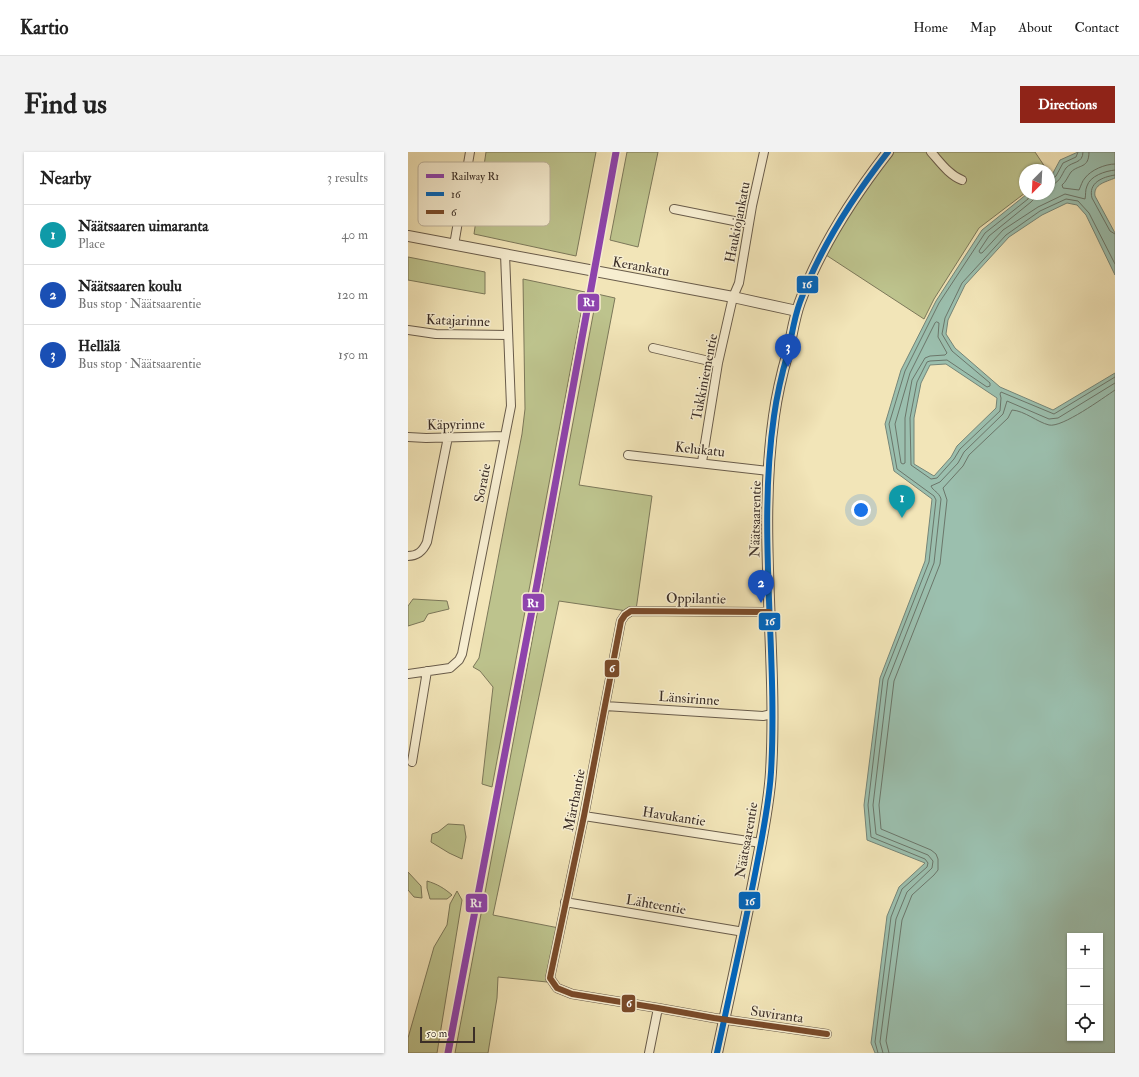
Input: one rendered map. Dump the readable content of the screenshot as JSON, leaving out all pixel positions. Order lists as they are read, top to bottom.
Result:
{
  "streets": {
    "street": [
      "Haukiojankatu",
      "Kerankatu",
      "Katajarinne",
      "Tukkiniementie",
      "Käpyrinne",
      "Kelukatu",
      "Soratie",
      "Näätsaarentie",
      "Oppilantie",
      "Länsirinne",
      "Märthantie",
      "Havukantie",
      "Lähteentie",
      "Suviranta"
    ]
  },
  "crossings": [
    ["Haukiojankatu", "Kerankatu"],
    ["Haukiojankatu", "Tukkiniementie"],
    ["Kerankatu", "Tukkiniementie"],
    ["Kerankatu", "Soratie"],
    ["Kerankatu", "Näätsaarentie"],
    ["Katajarinne", "Soratie"],
    ["Tukkiniementie", "Kelukatu"],
    ["Käpyrinne", "Soratie"],
    ["Kelukatu", "Näätsaarentie"],
    ["Näätsaarentie", "Oppilantie"],
    ["Näätsaarentie", "Länsirinne"],
    ["Näätsaarentie", "Havukantie"],
    ["Näätsaarentie", "Lähteentie"],
    ["Näätsaarentie", "Suviranta"],
    ["Oppilantie", "Märthantie"],
    ["Länsirinne", "Märthantie"],
    ["Märthantie", "Havukantie"],
    ["Märthantie", "Lähteentie"],
    ["Märthantie", "Suviranta"]
  ],
  "lines": ["rail line R1", "transit line 16", "transit line 6"],
  "legend": ["Railway R1", "16", "6"],
  "scale_bar": "50 m",
  "north": "bottom left",
  "page": {
    "header": "Kartio",
    "nav": [
      "Home",
      "Map",
      "About",
      "Contact"
    ],
    "buttons": "Directions",
    "title": "Find us",
    "heading": ["Nearby", "3 results"],
    "list": [
      {
        "mark": "1",
        "name": "Näätsaaren uimaranta",
        "note": "Place",
        "value": "40 m"
      },
      {
        "mark": "2",
        "name": "Näätsaaren koulu",
        "note": "Bus stop · Näätsaarentie",
        "value": "120 m"
      },
      {
        "mark": "3",
        "name": "Hellälä",
        "note": "Bus stop · Näätsaarentie",
        "value": "150 m"
      }
    ],
    "pins": ["3", "1", "2"],
    "map_buttons": ["+", "−"],
    "scale": "50 m"
  }
}
